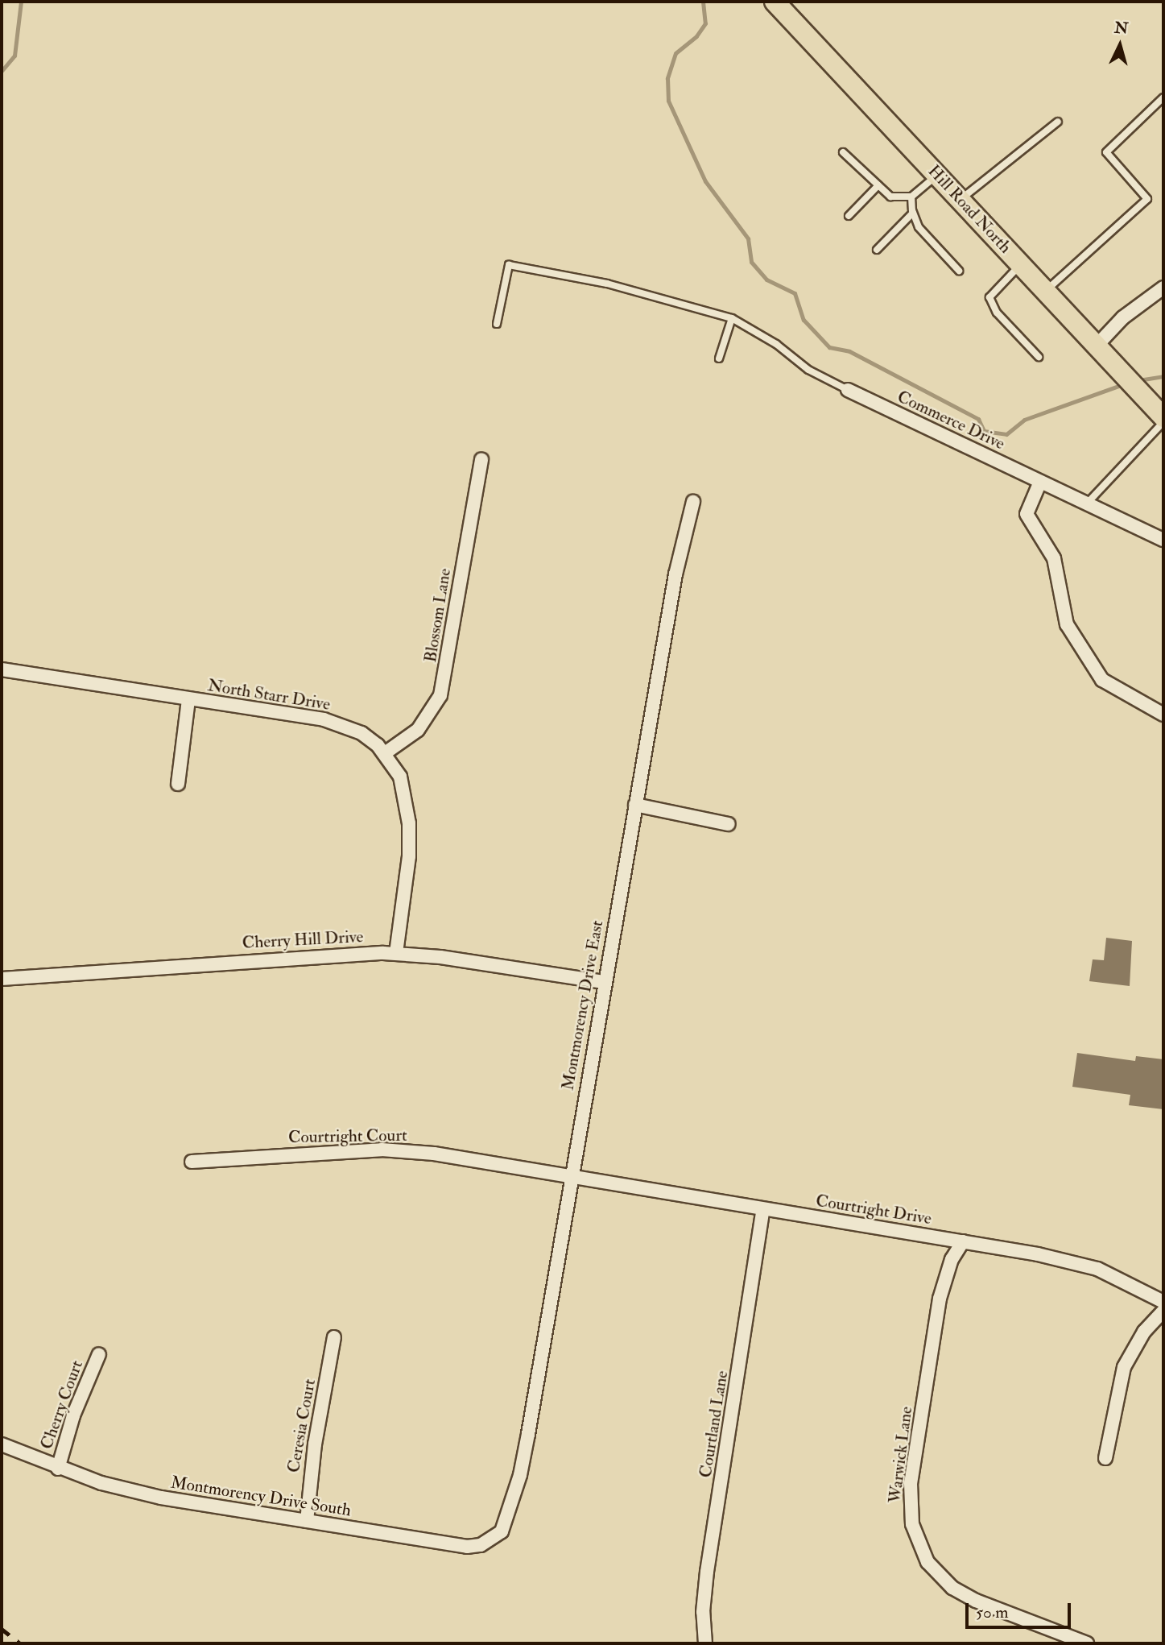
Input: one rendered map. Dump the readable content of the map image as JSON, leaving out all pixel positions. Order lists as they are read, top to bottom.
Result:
{
  "streets": {
    "main road": ["Hill Road North"],
    "street": [
      "Commerce Drive",
      "Blossom Lane",
      "North Starr Drive",
      "Cherry Hill Drive",
      "Montmorency Drive East",
      "Courtright Court",
      "Courtright Drive",
      "Cherry Court",
      "Courtland Lane",
      "Ceresia Court",
      "Warwick Lane",
      "Montmorency Drive South"
    ]
  },
  "crossings": [
    ["Blossom Lane", "North Starr Drive"],
    ["North Starr Drive", "Cherry Hill Drive"],
    ["Cherry Hill Drive", "Montmorency Drive East"],
    ["Montmorency Drive East", "Courtright Court"],
    ["Montmorency Drive East", "Courtright Drive"],
    ["Montmorency Drive East", "Montmorency Drive South"],
    ["Courtright Court", "Courtright Drive"],
    ["Courtright Drive", "Courtland Lane"],
    ["Courtright Drive", "Warwick Lane"],
    ["Cherry Court", "Montmorency Drive South"],
    ["Ceresia Court", "Montmorency Drive South"]
  ],
  "scale_bar": "50 m",
  "north": "top"
}
